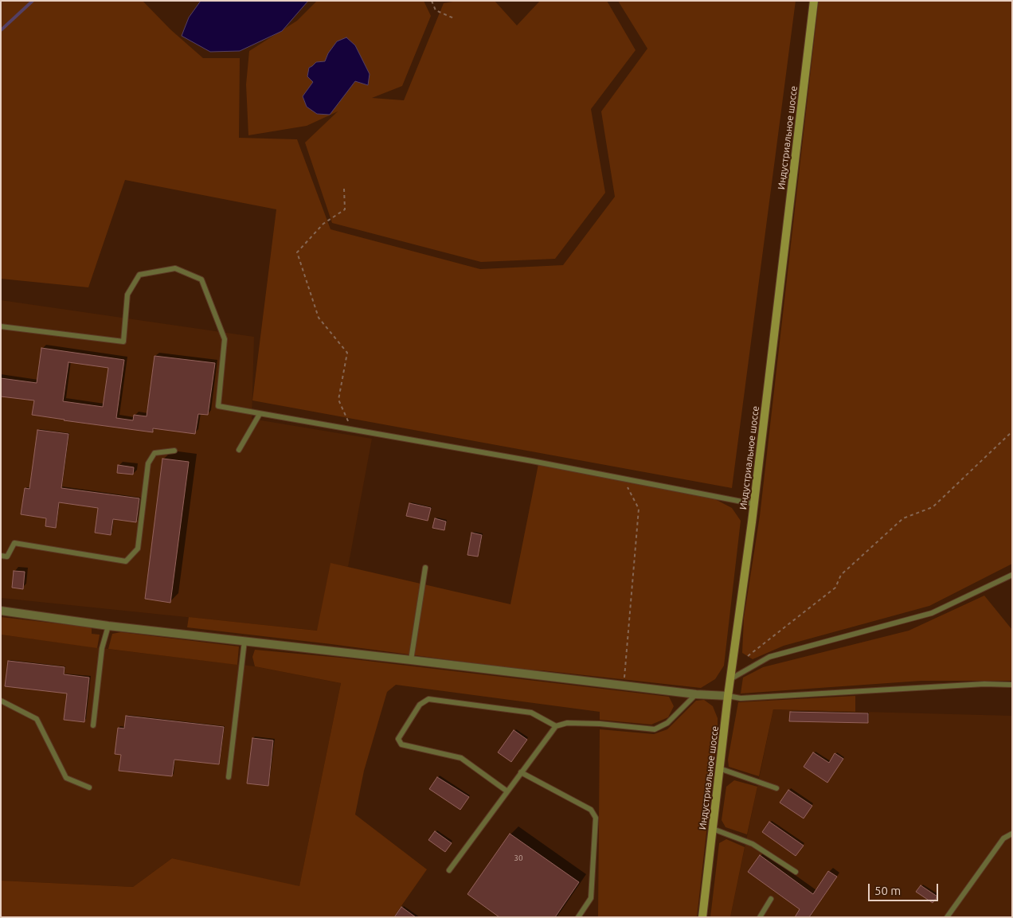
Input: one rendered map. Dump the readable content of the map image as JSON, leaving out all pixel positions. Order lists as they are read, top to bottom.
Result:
{
  "streets": {
    "main road": ["Индустриальное шоссе"]
  },
  "house_numbers": ["30"],
  "scale_bar": "50 m"
}
